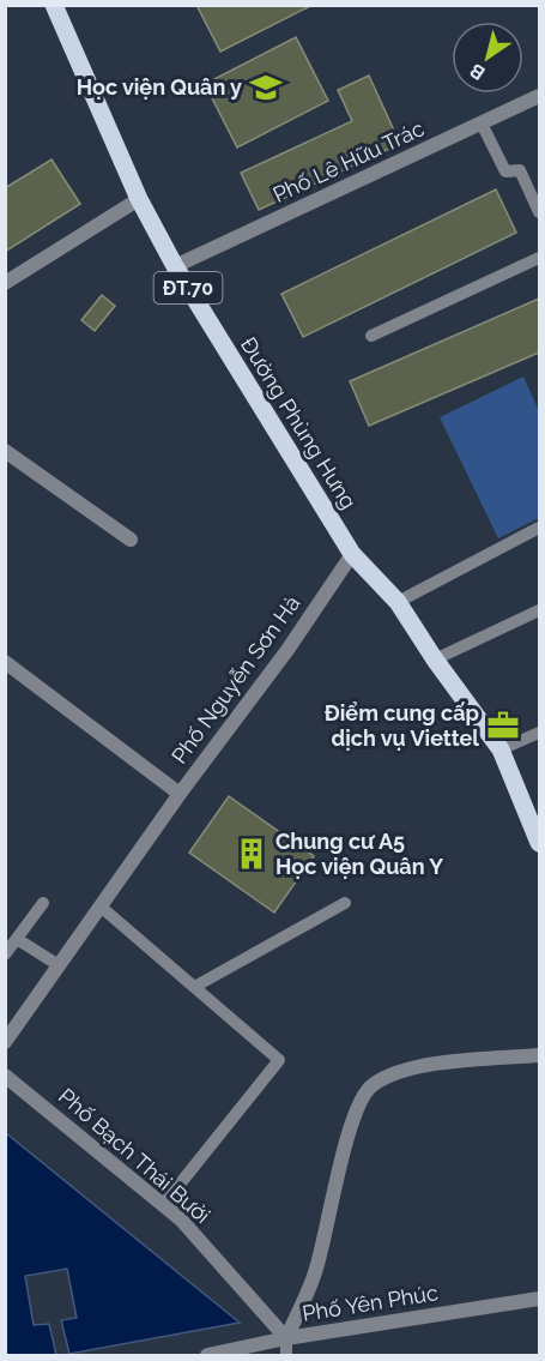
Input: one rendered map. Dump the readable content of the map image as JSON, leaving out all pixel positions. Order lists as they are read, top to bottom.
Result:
{
  "streets": {
    "main road": ["ĐT.70", "Đường Phùng Hưng"],
    "street": [
      "Phố Lê Hữu Trác",
      "Phố Nguyễn Sơn Hà",
      "Phố Bạch Thái Bưởi",
      "Phố Yên Phúc"
    ]
  },
  "crossings": [
    ["Phố Lê Hữu Trác", "Đường Phùng Hưng"],
    ["Đường Phùng Hưng", "Phố Nguyễn Sơn Hà"],
    ["Phố Bạch Thái Bưởi", "Phố Yên Phúc"]
  ],
  "places": {
    "school or university": ["Học viện Quân y"],
    "office": ["Điểm cung cấp dịch vụ Viettel"],
    "building": ["Chung cư A5 Học viện Quân Y"]
  },
  "north": "bottom left"
}
